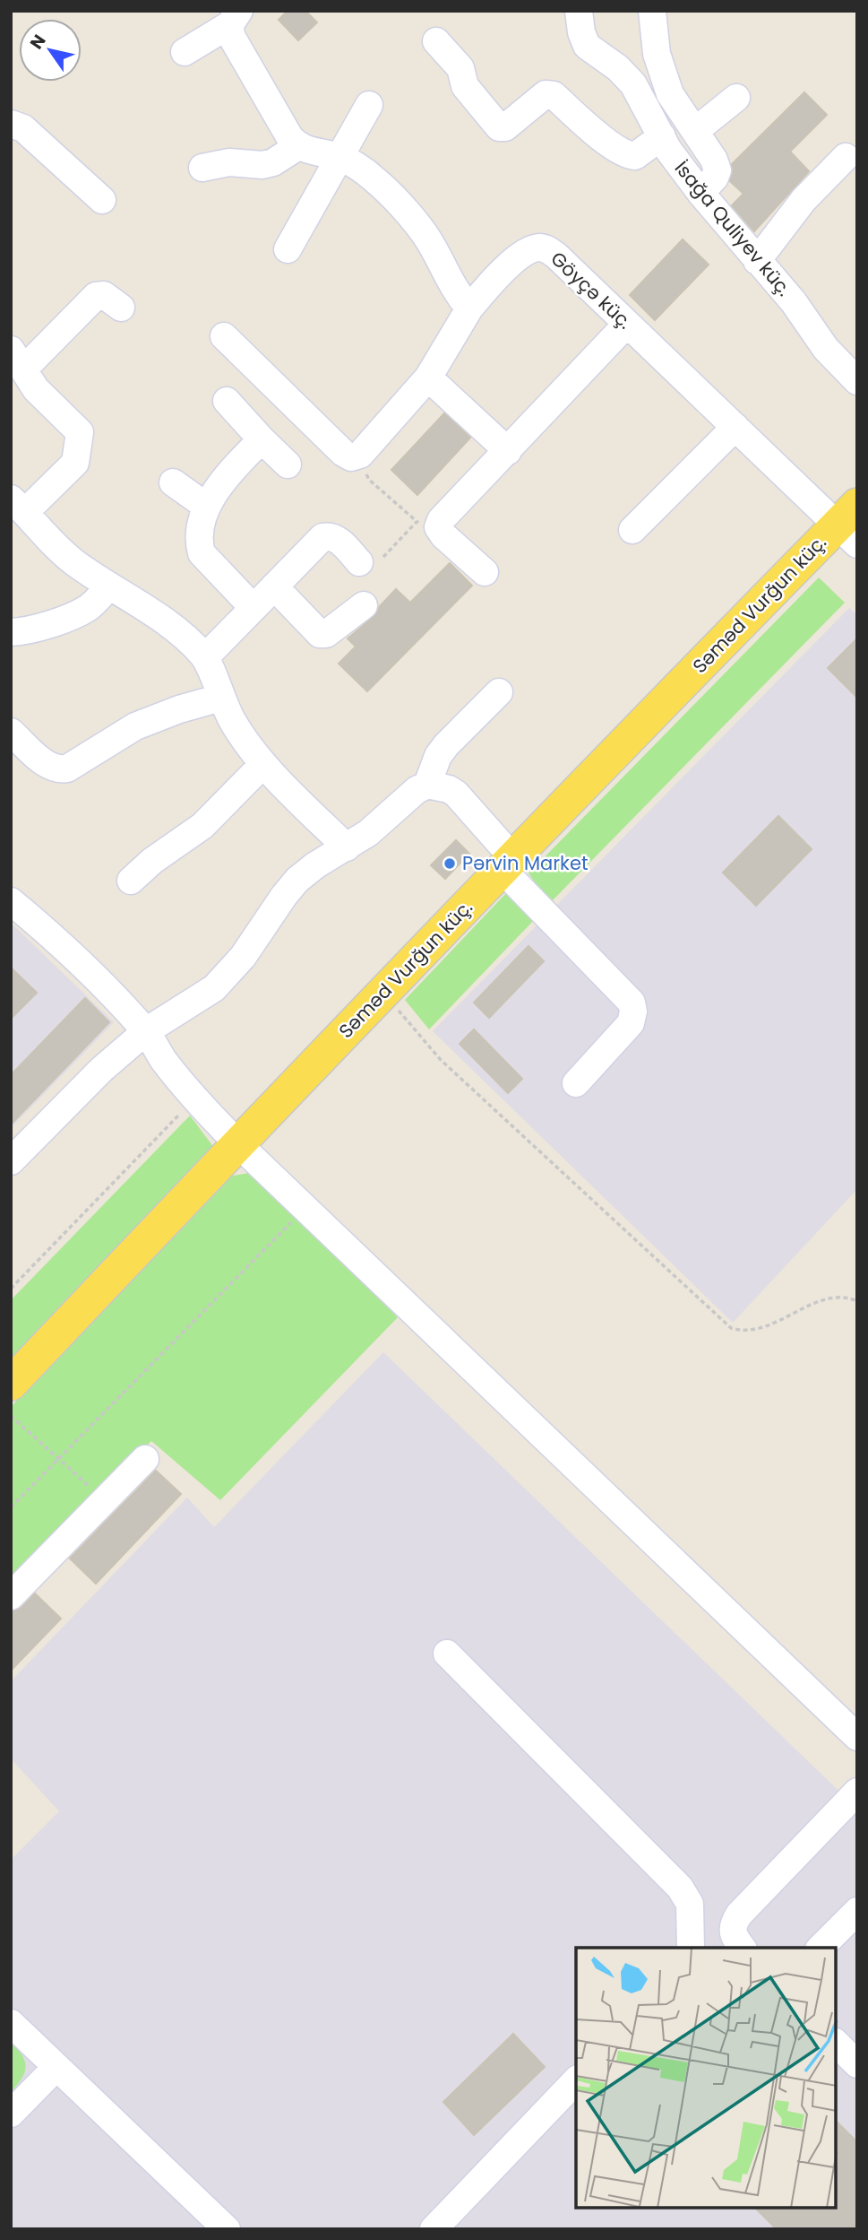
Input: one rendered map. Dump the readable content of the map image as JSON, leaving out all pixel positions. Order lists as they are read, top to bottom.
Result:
{
  "streets": {
    "main road": ["Səməd Vurğun küç."],
    "street": ["İsağa Quliyev küç.", "Göyçə küç."]
  },
  "crossings": [
    ["Göyçə küç.", "Səməd Vurğun küç."]
  ],
  "places": ["Pərvin Market"],
  "north": "top left"
}
